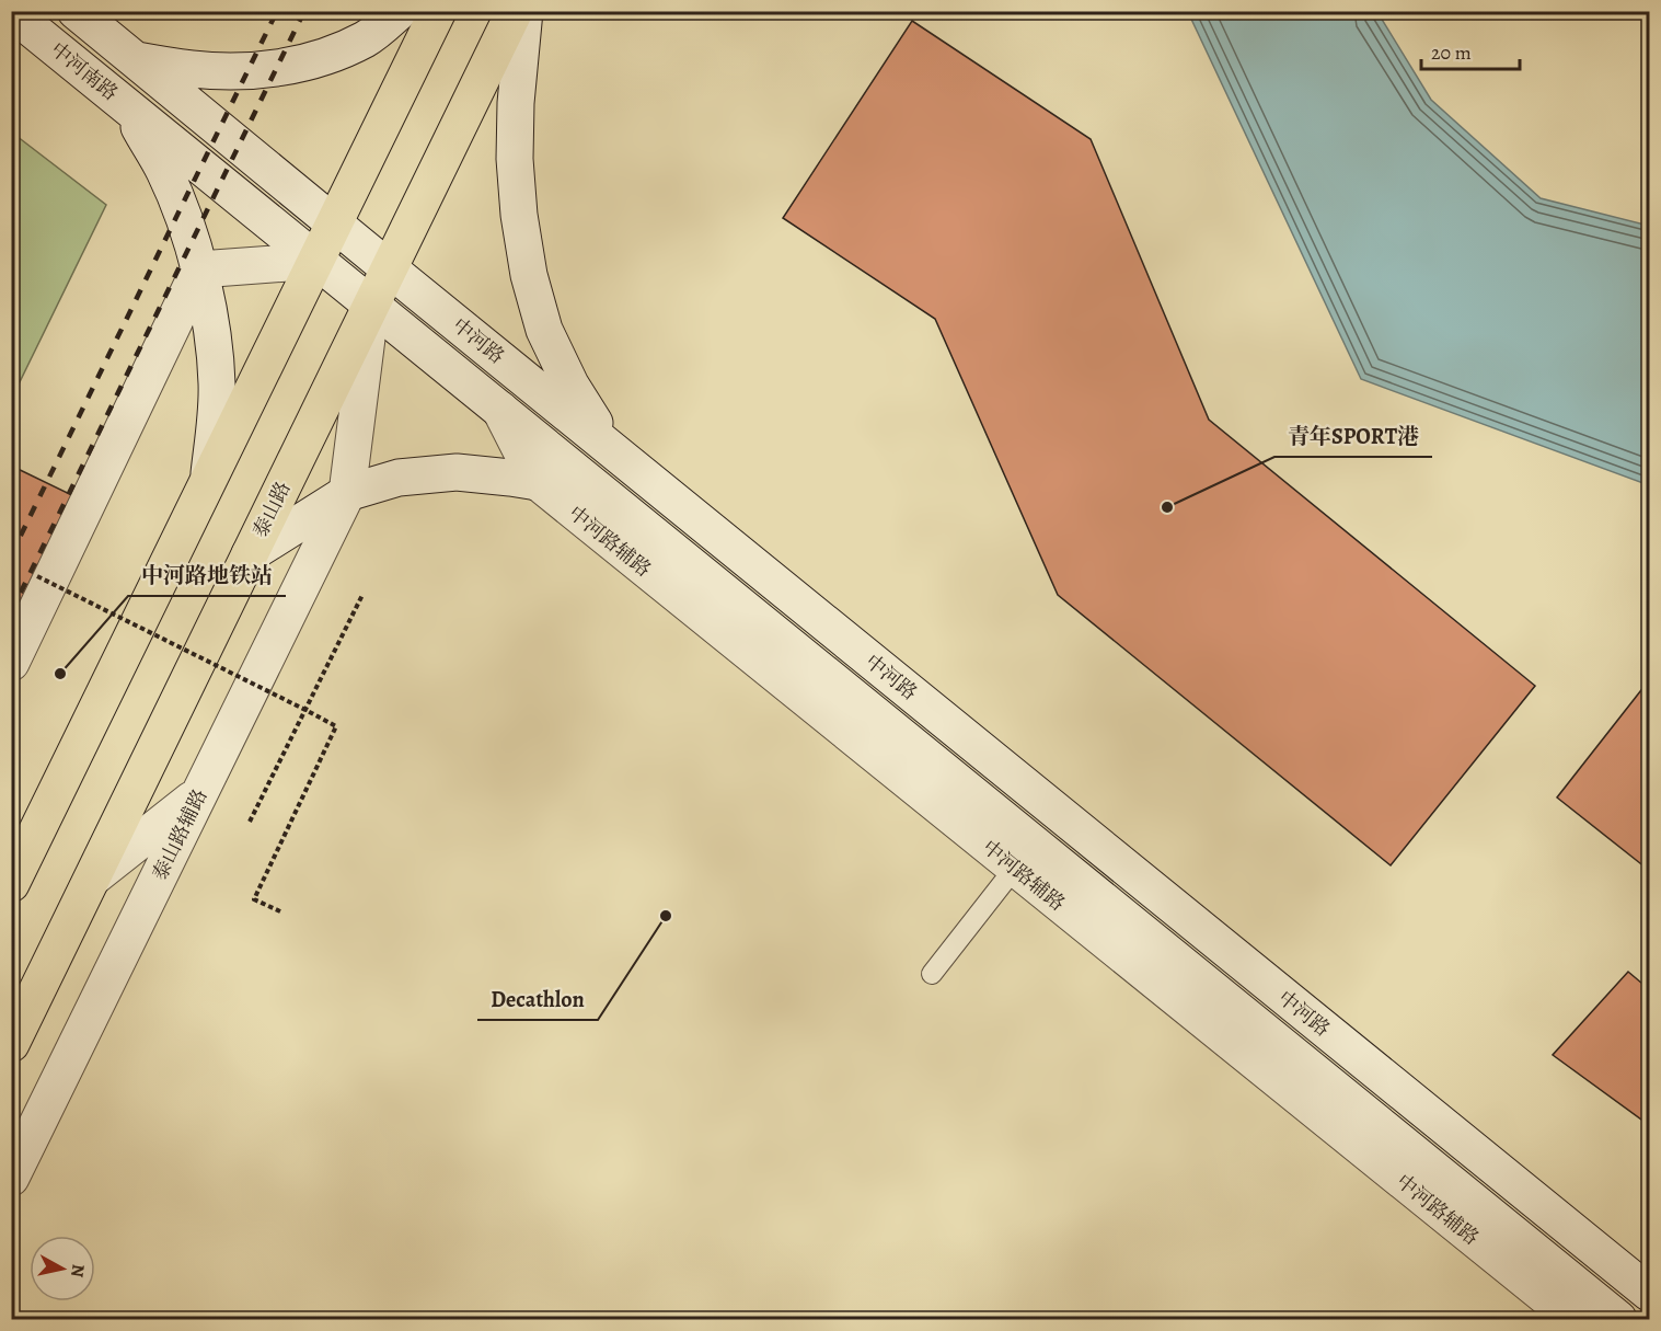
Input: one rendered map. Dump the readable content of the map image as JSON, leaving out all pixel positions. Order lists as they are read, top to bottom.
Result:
{
  "streets": {
    "main road": [
      "中河南路",
      "中河路",
      "泰山路",
      "中河路辅路",
      "泰山路辅路"
    ]
  },
  "crossings": [
    ["中河南路", "中河路"],
    ["中河路", "泰山路"],
    ["中河路", "中河路辅路"],
    ["中河路", "泰山路辅路"],
    ["泰山路", "泰山路辅路"]
  ],
  "places": ["青年SPORT港", "中河路地铁站", "Decathlon"],
  "scale_bar": "20 m",
  "north": "right"
}
